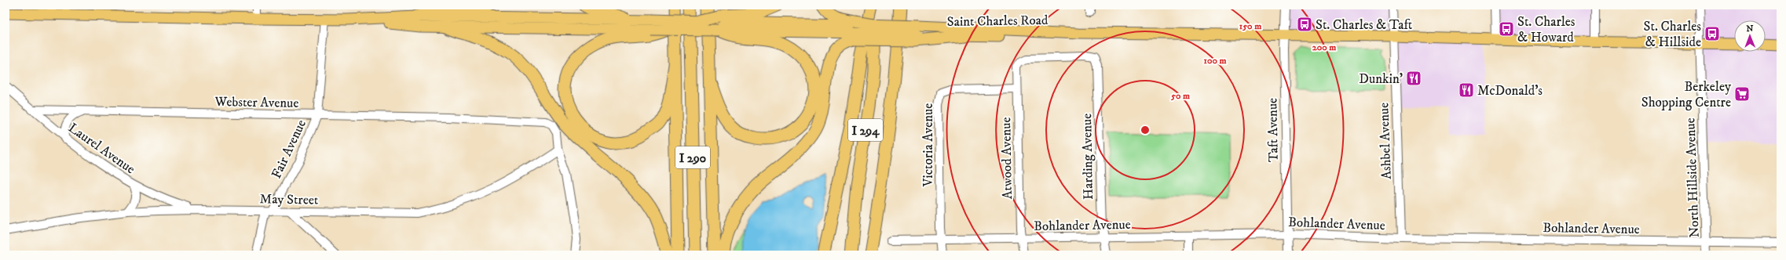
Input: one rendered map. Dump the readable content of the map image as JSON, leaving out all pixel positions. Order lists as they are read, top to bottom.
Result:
{
  "streets": {
    "highway": ["I 294", "I 290"],
    "main road": ["Saint Charles Road"],
    "street": [
      "Webster Avenue",
      "Taft Avenue",
      "Ashbel Avenue",
      "Victoria Avenue",
      "Laurel Avenue",
      "Fair Avenue",
      "Harding Avenue",
      "Atwood Avenue",
      "North Hillside Avenue",
      "May Street",
      "Bohlander Avenue"
    ]
  },
  "crossings": [
    ["Saint Charles Road", "Taft Avenue"],
    ["Saint Charles Road", "Ashbel Avenue"],
    ["Saint Charles Road", "North Hillside Avenue"],
    ["Webster Avenue", "Laurel Avenue"],
    ["Webster Avenue", "Fair Avenue"],
    ["Webster Avenue", "May Street"],
    ["Taft Avenue", "Bohlander Avenue"],
    ["Ashbel Avenue", "Bohlander Avenue"],
    ["Victoria Avenue", "Atwood Avenue"],
    ["Victoria Avenue", "Bohlander Avenue"],
    ["Laurel Avenue", "May Street"],
    ["Fair Avenue", "May Street"],
    ["Harding Avenue", "Atwood Avenue"],
    ["Harding Avenue", "Bohlander Avenue"],
    ["Atwood Avenue", "Bohlander Avenue"],
    ["North Hillside Avenue", "Bohlander Avenue"]
  ],
  "places": {
    "bus stop": ["St. Charles & Taft", "St. Charles & Howard", "St. Charles & Hillside"],
    "restaurant": ["Dunkin'", "McDonald's"],
    "supermarket": ["Berkeley Shopping Centre"]
  },
  "north": "top",
  "rings": [
    "150 m",
    "200 m",
    "100 m",
    "50 m"
  ]
}
